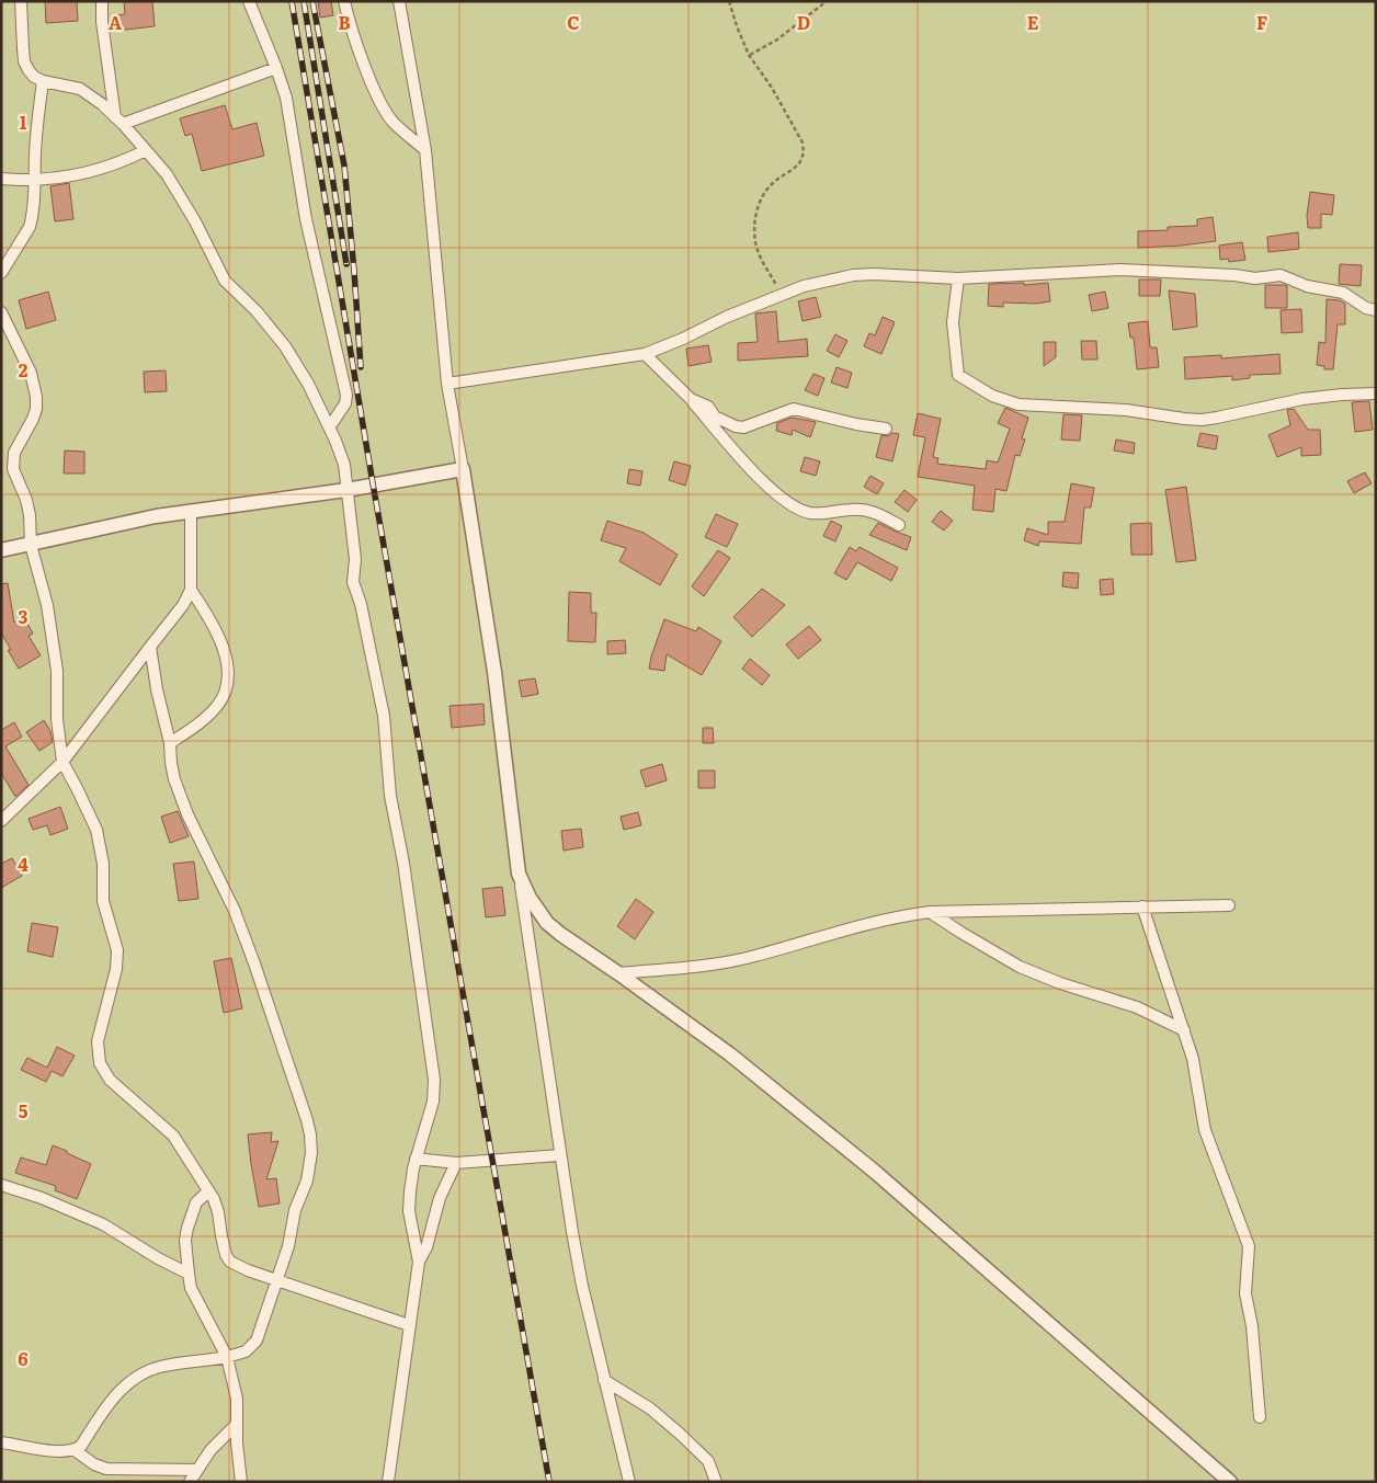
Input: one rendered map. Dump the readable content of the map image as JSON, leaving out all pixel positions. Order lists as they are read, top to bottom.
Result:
{
  "grid": {
    "columns": [
      "A",
      "B",
      "C",
      "D",
      "E",
      "F"
    ],
    "rows": [
      "1",
      "2",
      "3",
      "4",
      "5",
      "6"
    ]
  }
}
